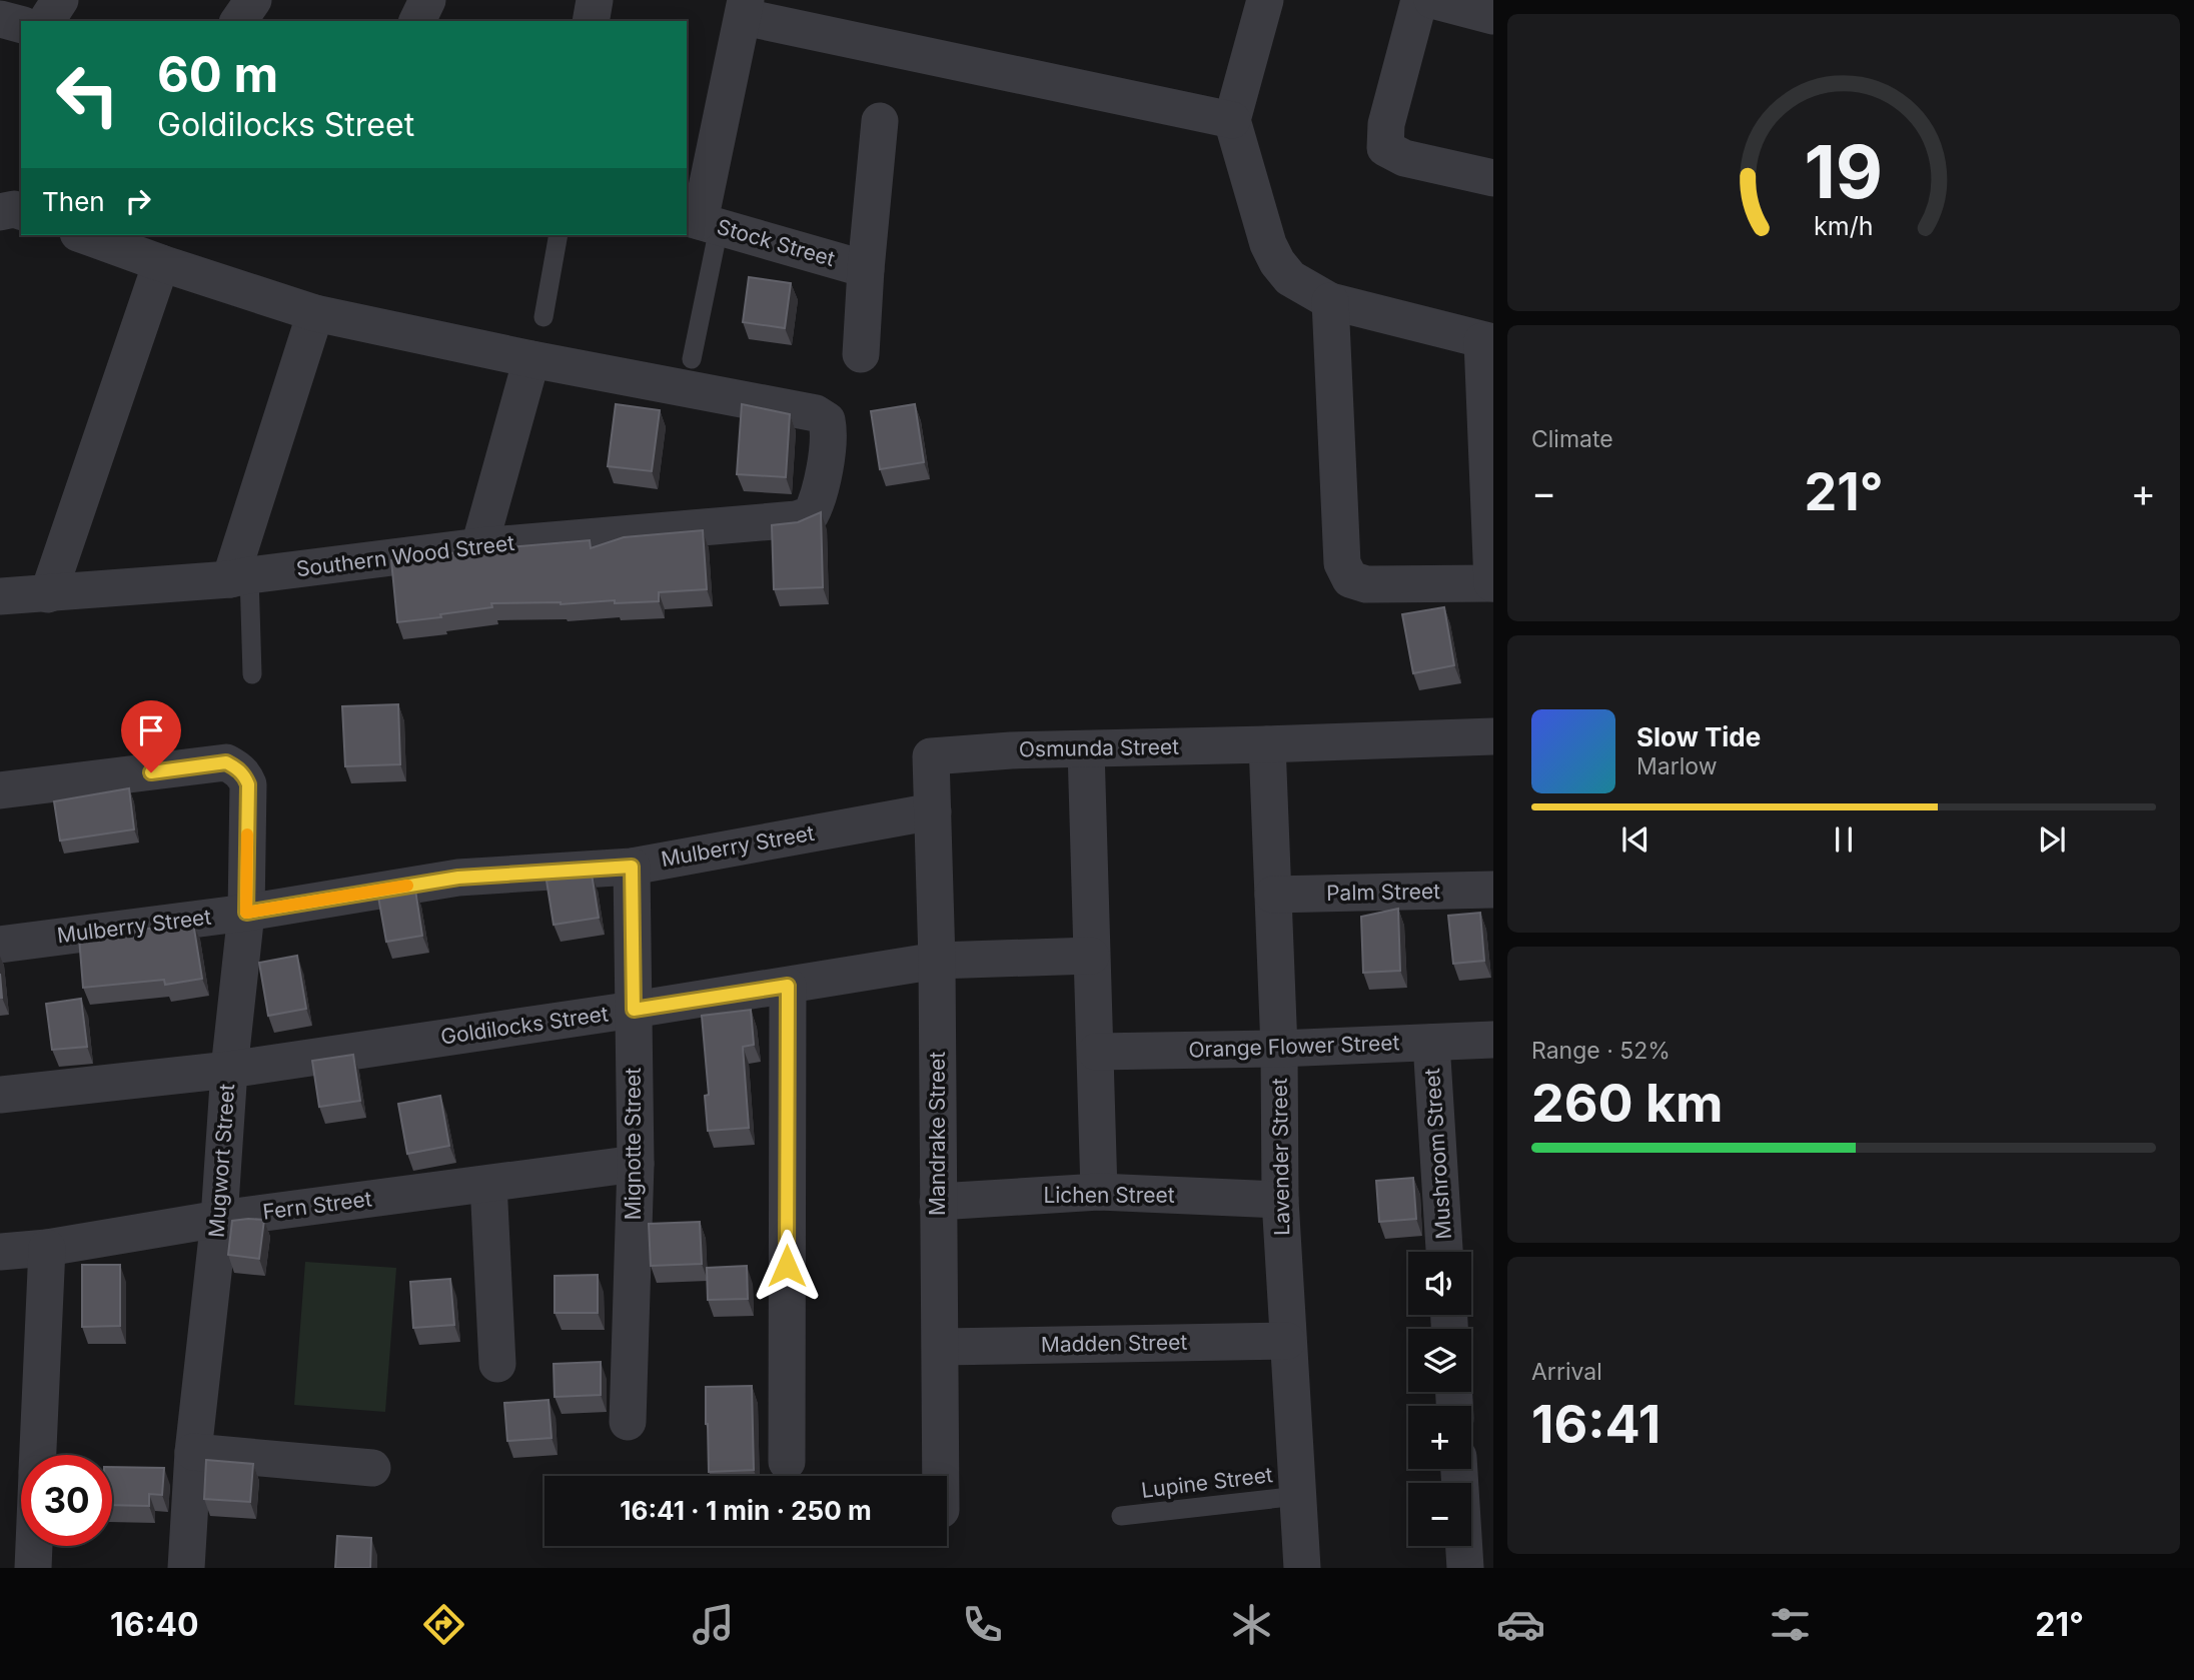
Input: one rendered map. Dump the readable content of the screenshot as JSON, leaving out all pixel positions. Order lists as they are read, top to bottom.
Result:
{
  "streets": {
    "street": [
      "Stock Street",
      "Southern Wood Street",
      "Osmunda Street",
      "Mulberry Street",
      "Palm Street",
      "Goldilocks Street",
      "Orange Flower Street",
      "Mandrake Street",
      "Mignotte Street",
      "Mushroom Street",
      "Lavender Street",
      "Mugwort Street",
      "Lichen Street",
      "Fern Street",
      "Madden Street"
    ],
    "lane": ["Lupine Street"]
  },
  "crossings": [
    ["Osmunda Street", "Mandrake Street"],
    ["Osmunda Street", "Lavender Street"],
    ["Mulberry Street", "Mandrake Street"],
    ["Mulberry Street", "Mignotte Street"],
    ["Mulberry Street", "Mugwort Street"],
    ["Palm Street", "Lavender Street"],
    ["Goldilocks Street", "Mandrake Street"],
    ["Goldilocks Street", "Mignotte Street"],
    ["Goldilocks Street", "Mugwort Street"],
    ["Orange Flower Street", "Mushroom Street"],
    ["Orange Flower Street", "Lavender Street"],
    ["Mandrake Street", "Lichen Street"],
    ["Mandrake Street", "Madden Street"],
    ["Mignotte Street", "Fern Street"],
    ["Lavender Street", "Lichen Street"],
    ["Lavender Street", "Madden Street"],
    ["Lavender Street", "Lupine Street"],
    ["Mugwort Street", "Fern Street"]
  ],
  "page": {
    "turn": ["60 m", "Goldilocks Street"],
    "then": "Then",
    "tile": [
      "Climate",
      ["Range · 52%", "260 km"],
      ["Arrival", "16:41"]
    ],
    "heat": ["−", "21°", "+"],
    "song": ["Slow Tide", "Marlow"],
    "map_buttons": ["+", "−"],
    "limit": "30",
    "trip": "16:41 · 1 min · 250 m",
    "tabs": ["16:40", "21°"],
    "gauge": ["19", "km/h"]
  }
}
